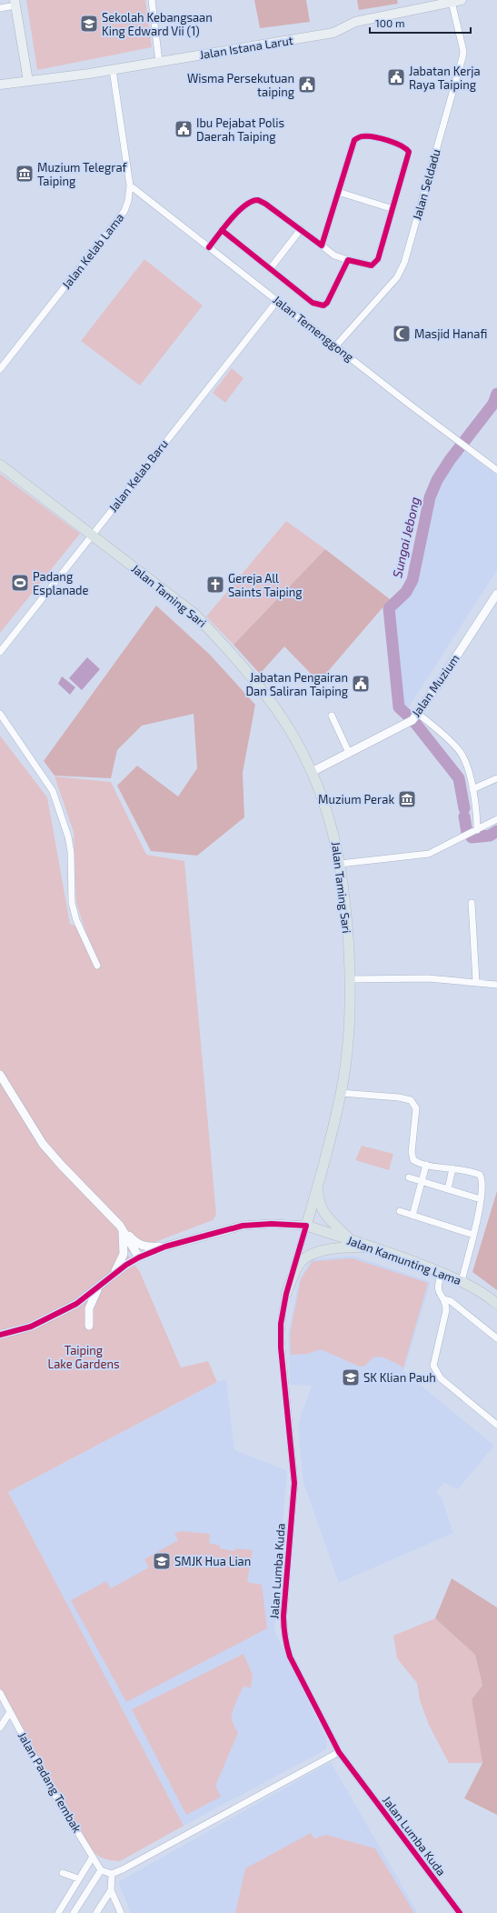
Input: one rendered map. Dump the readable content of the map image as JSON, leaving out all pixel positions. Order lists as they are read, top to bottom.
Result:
{
  "streets": {
    "main road": ["Jalan Istana Larut", "Jalan Taming Sari", "Jalan Kamunting Lama"],
    "street": [
      "Jalan Seldadu",
      "Jalan Kelab Lama",
      "Jalan Temenggong",
      "Jalan Kelab Baru",
      "Jalan Muzium",
      "Jalan Lumba Kuda",
      "Jalan Padang Tembak"
    ]
  },
  "crossings": [
    ["Jalan Istana Larut", "Jalan Seldadu"],
    ["Jalan Istana Larut", "Jalan Kelab Lama"],
    ["Jalan Seldadu", "Jalan Temenggong"],
    ["Jalan Kelab Lama", "Jalan Temenggong"],
    ["Jalan Temenggong", "Jalan Kelab Baru"],
    ["Jalan Kelab Baru", "Jalan Taming Sari"],
    ["Jalan Taming Sari", "Jalan Muzium"],
    ["Jalan Taming Sari", "Jalan Kamunting Lama"],
    ["Jalan Taming Sari", "Jalan Lumba Kuda"],
    ["Jalan Kamunting Lama", "Jalan Lumba Kuda"]
  ],
  "water": ["Sungai Jebong"],
  "parks": ["Taiping Lake Gardens"],
  "places": {
    "school or university": ["Sekolah Kebangsaan King Edward Vii (1)", "SK Klian Pauh", "SMJK Hua Lian"],
    "public building": [
      "Jabatan Kerja Raya Taiping",
      "Wisma Persekutuan taiping",
      "Ibu Pejabat Polis Daerah Taiping",
      "Jabatan Pengairan Dan Saliran Taiping"
    ],
    "museum": ["Muzium Telegraf Taiping", "Muzium Perak"],
    "mosque": ["Masjid Hanafi"],
    "sports": ["Padang Esplanade"],
    "church": ["Gereja All Saints Taiping"]
  },
  "scale_bar": "100 m"
}
